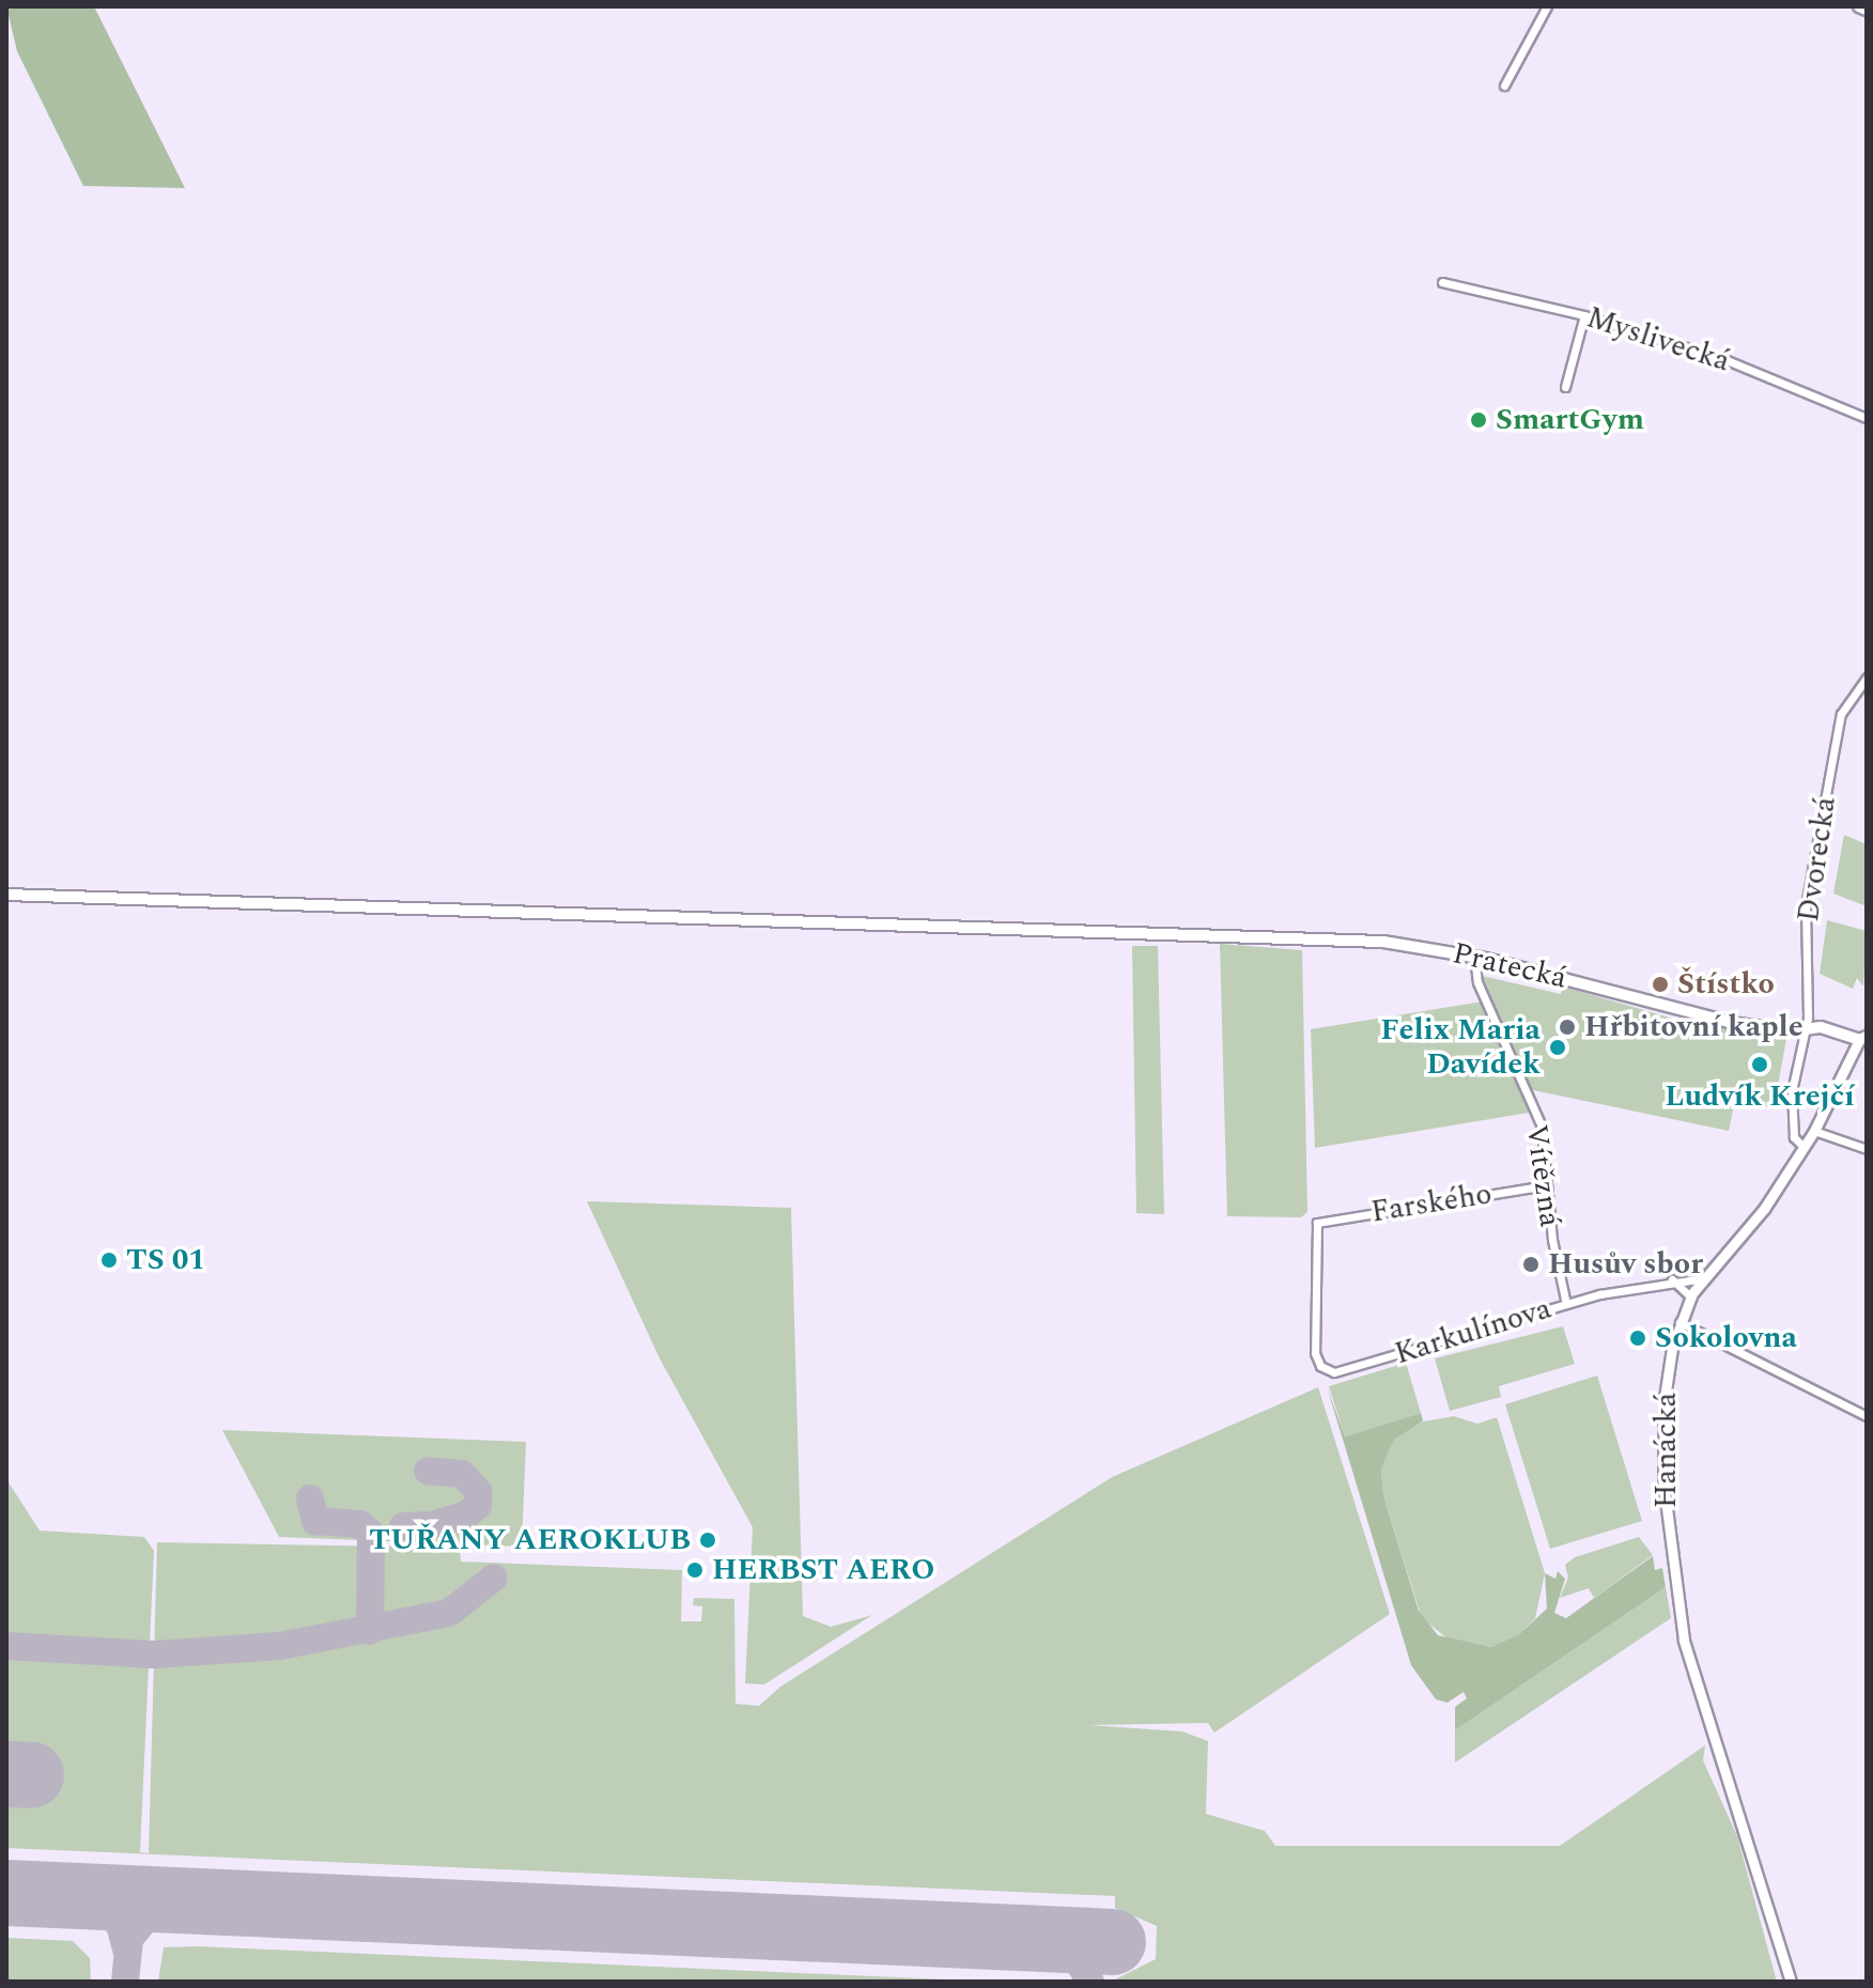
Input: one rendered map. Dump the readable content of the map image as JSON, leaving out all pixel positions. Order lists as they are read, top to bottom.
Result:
{
  "streets": {
    "main road": ["Pratecká", "Hanácká"],
    "street": [
      "Myslivecká",
      "Dvorecká",
      "Vítězná",
      "Farského",
      "Karkulínova"
    ]
  },
  "crossings": [
    ["Dvorecká", "Pratecká"],
    ["Dvorecká", "Hanácká"],
    ["Pratecká", "Vítězná"],
    ["Pratecká", "Hanácká"],
    ["Vítězná", "Farského"],
    ["Vítězná", "Karkulínova"],
    ["Farského", "Karkulínova"],
    ["Karkulínova", "Hanácká"]
  ],
  "places": [
    "SmartGym",
    "Štístko",
    "Hřbitovní kaple",
    "Felix Maria Davídek",
    "Ludvík Krejčí",
    "TS 01",
    "Husův sbor",
    "Sokolovna",
    "TUŘANY AEROKLUB",
    "HERBST AERO"
  ]
}
